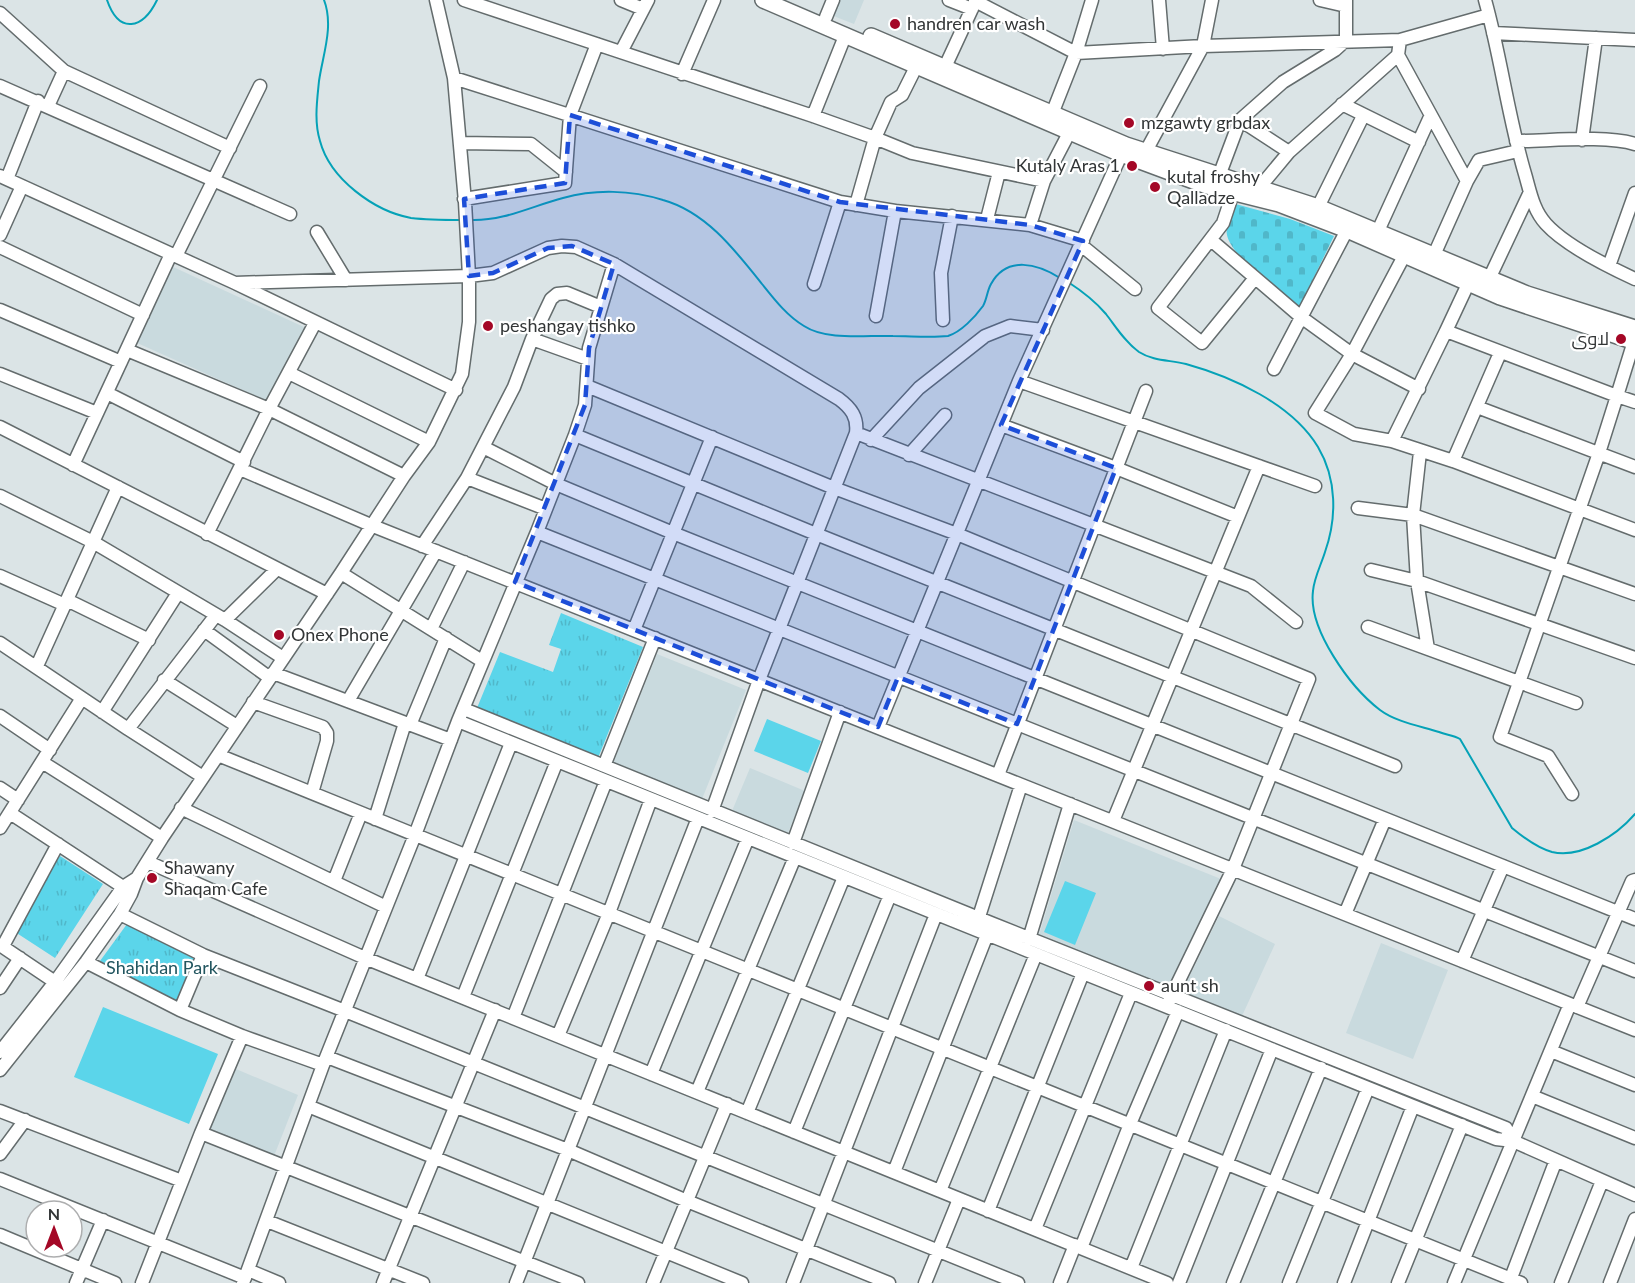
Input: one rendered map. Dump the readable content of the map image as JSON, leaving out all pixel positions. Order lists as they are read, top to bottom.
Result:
{
  "parks": ["Shahidan Park"],
  "places": [
    "handren car wash",
    "mzgawty grbdax",
    "Kutaly Aras 1",
    "kutal froshy Qalladze",
    "peshangay tishko",
    "لاوی",
    "Onex Phone",
    "Shawany Shaqam Cafe",
    "aunt sh"
  ],
  "north": "top"
}
